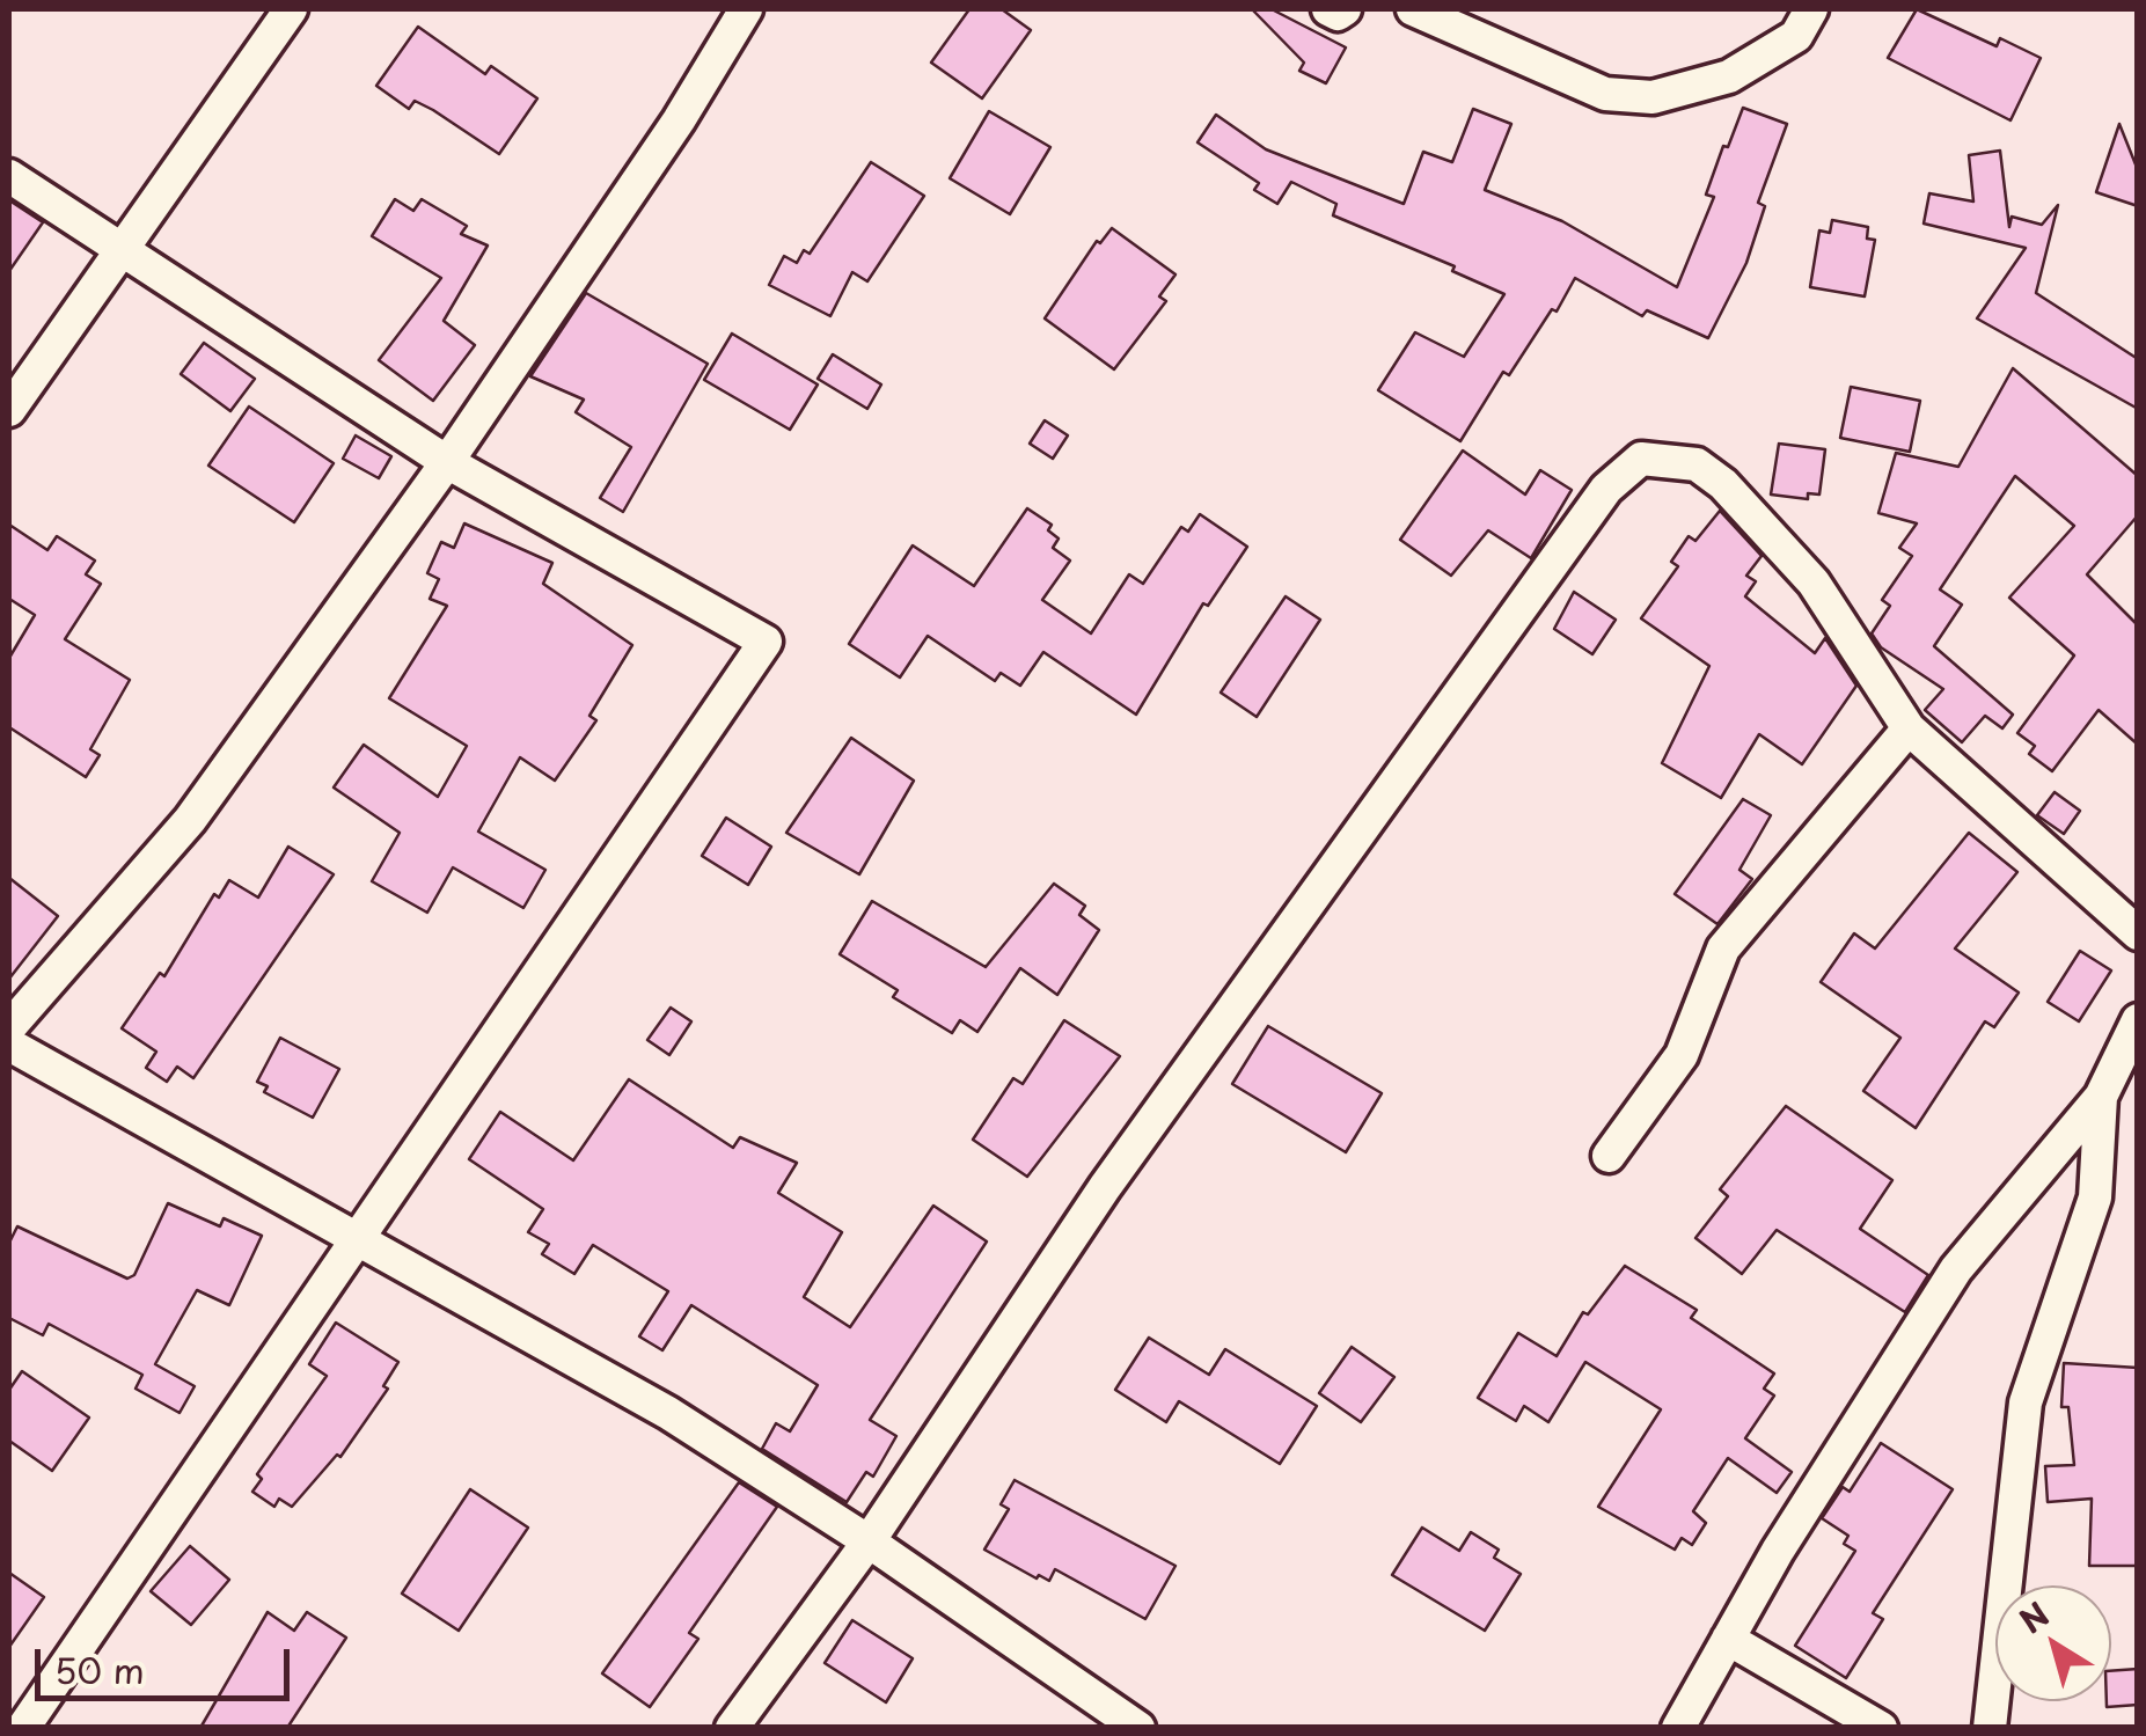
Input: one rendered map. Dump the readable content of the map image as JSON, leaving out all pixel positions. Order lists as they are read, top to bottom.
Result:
{
  "scale_bar": "50 m",
  "north": "top left"
}
